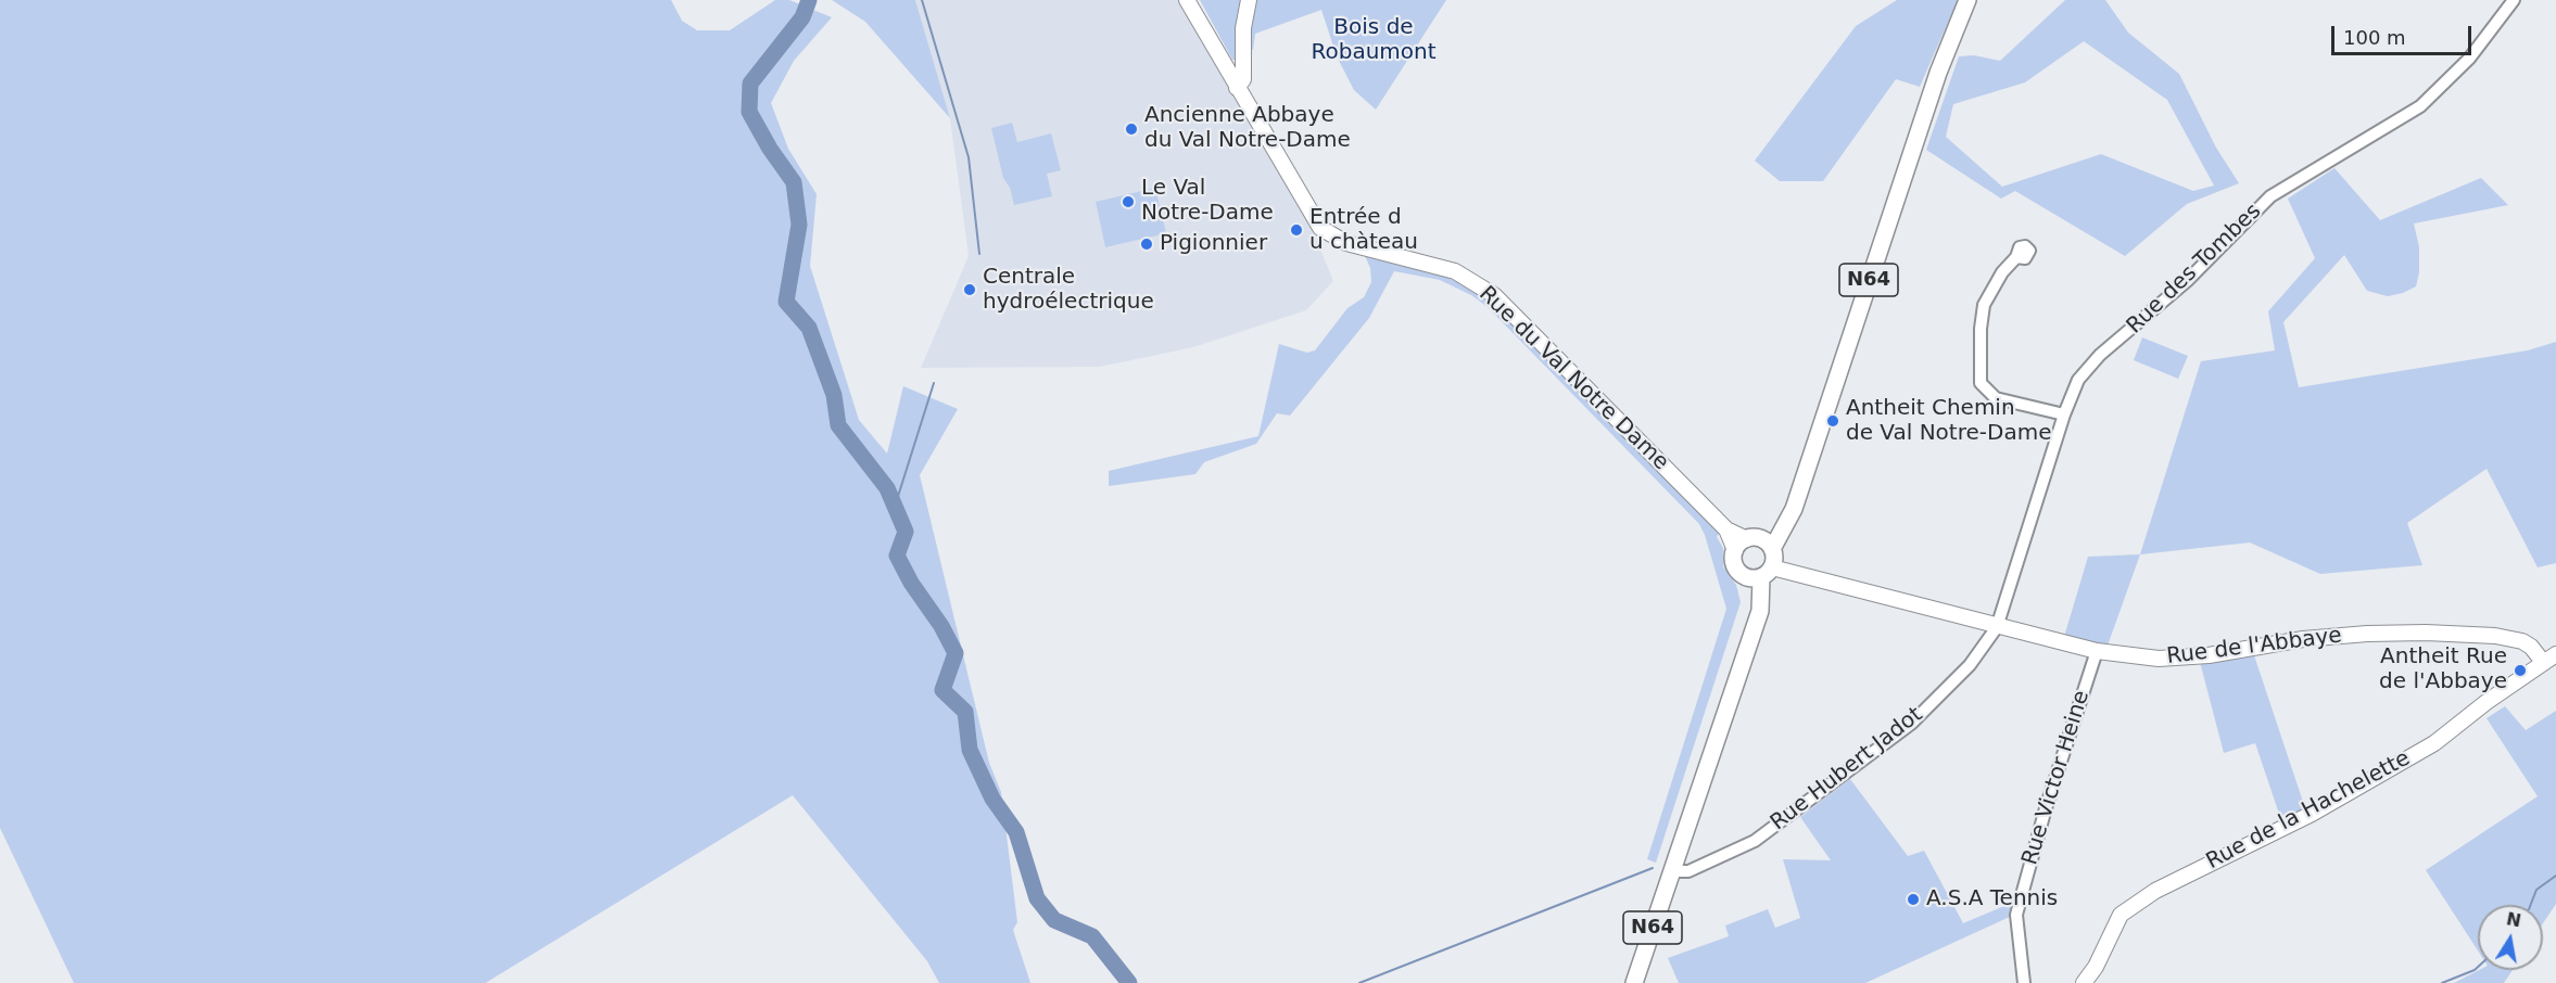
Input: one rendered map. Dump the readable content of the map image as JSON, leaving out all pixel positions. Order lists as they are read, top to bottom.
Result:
{
  "streets": {
    "main road": ["N64"],
    "street": [
      "Rue des Tombes",
      "Rue du Val Notre Dame",
      "Rue de l'Abbaye",
      "Rue Hubert Jadot",
      "Rue Victor Heine",
      "Rue de la Hachelette"
    ]
  },
  "crossings": [
    ["Rue des Tombes", "Rue de l'Abbaye"],
    ["Rue des Tombes", "Rue Hubert Jadot"],
    ["N64", "Rue du Val Notre Dame"],
    ["N64", "Rue de l'Abbaye"],
    ["N64", "Rue Hubert Jadot"],
    ["Rue de l'Abbaye", "Rue Hubert Jadot"],
    ["Rue de l'Abbaye", "Rue Victor Heine"],
    ["Rue de l'Abbaye", "Rue de la Hachelette"]
  ],
  "parks": ["Bois de Robaumont"],
  "places": [
    "Ancienne Abbaye du Val Notre-Dame",
    "Le Val Notre-Dame",
    "Entrée d u chàteau",
    "Pigionnier",
    "Centrale hydroélectrique",
    "Antheit Chemin de Val Notre-Dame",
    "Antheit Rue de l'Abbaye",
    "A.S.A Tennis"
  ],
  "scale_bar": "100 m",
  "north": "top"
}
